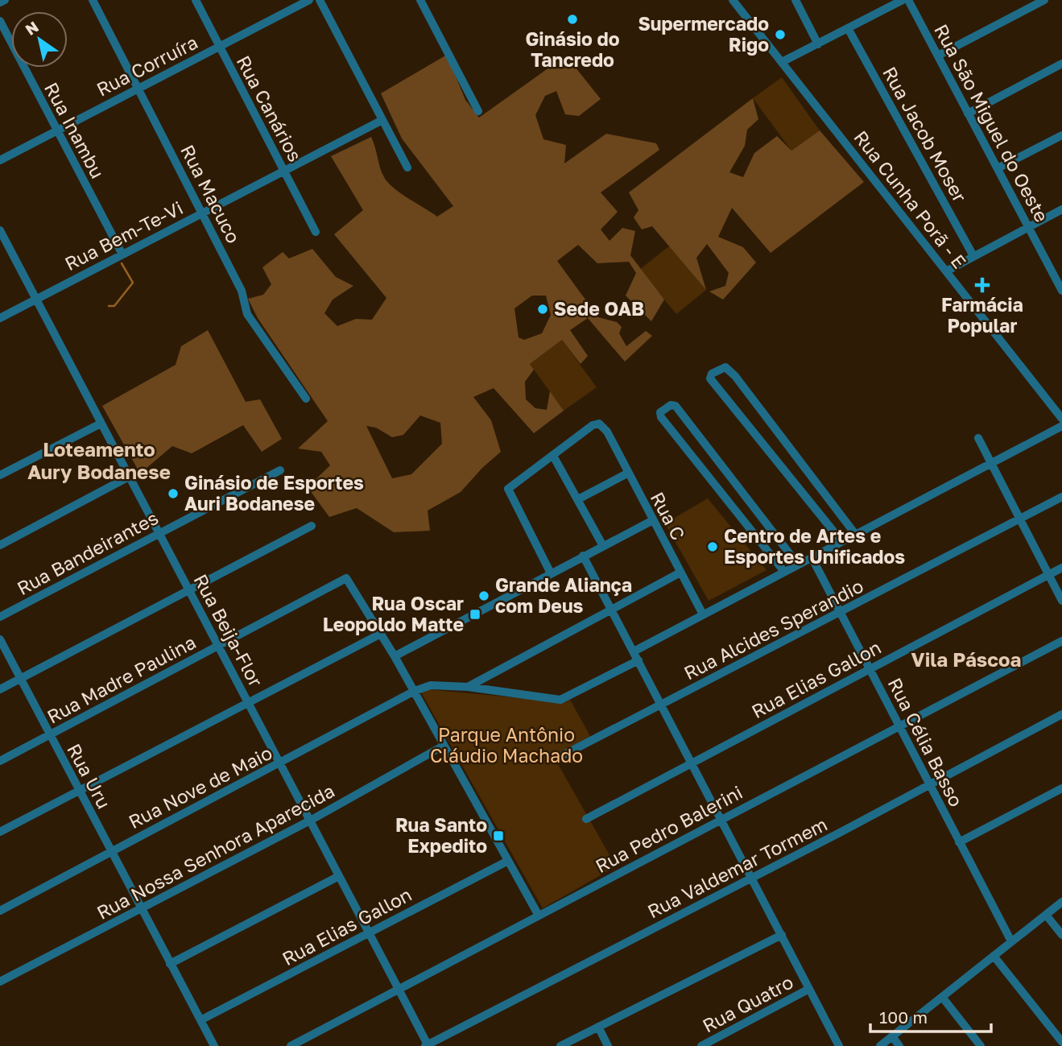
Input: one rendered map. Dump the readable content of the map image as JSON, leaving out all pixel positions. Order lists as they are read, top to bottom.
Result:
{
  "streets": {
    "street": [
      "Rua Corruíra",
      "Rua Canários",
      "Rua São Miguel do Oeste",
      "Rua Inambu",
      "Rua Jacob Moser",
      "Rua Macuco",
      "Rua Cunha Porã - E",
      "Rua Bem-Te-Vi",
      "Rua C",
      "Rua Bandeirantes",
      "Rua Alcides Sperandio",
      "Rua Beija-Flor",
      "Rua Madre Paulina",
      "Rua Elias Gallon",
      "Rua Célia Basso",
      "Rua Uru",
      "Rua Nove de Maio",
      "Rua Pedro Balerini",
      "Rua Nossa Senhora Aparecida",
      "Rua Valdemar Tormem",
      "Rua Quatro"
    ]
  },
  "crossings": [
    ["Rua Corruíra", "Rua Canários"],
    ["Rua Corruíra", "Rua Inambu"],
    ["Rua Corruíra", "Rua Macuco"],
    ["Rua Canários", "Rua Bem-Te-Vi"],
    ["Rua Inambu", "Rua Bem-Te-Vi"],
    ["Rua Macuco", "Rua Bem-Te-Vi"],
    ["Rua Bem-Te-Vi", "Rua Beija-Flor"],
    ["Rua Bandeirantes", "Rua Beija-Flor"],
    ["Rua Alcides Sperandio", "Rua Célia Basso"],
    ["Rua Beija-Flor", "Rua Madre Paulina"],
    ["Rua Beija-Flor", "Rua Elias Gallon"],
    ["Rua Beija-Flor", "Rua Nove de Maio"],
    ["Rua Beija-Flor", "Rua Pedro Balerini"],
    ["Rua Beija-Flor", "Rua Nossa Senhora Aparecida"],
    ["Rua Beija-Flor", "Rua Valdemar Tormem"],
    ["Rua Madre Paulina", "Rua Uru"],
    ["Rua Elias Gallon", "Rua Célia Basso"],
    ["Rua Elias Gallon", "Rua Uru"],
    ["Rua Célia Basso", "Rua Pedro Balerini"],
    ["Rua Célia Basso", "Rua Valdemar Tormem"],
    ["Rua Uru", "Rua Nove de Maio"],
    ["Rua Uru", "Rua Nossa Senhora Aparecida"]
  ],
  "districts": ["Loteamento Aury Bodanese", "Vila Páscoa"],
  "parks": ["Parque Antônio Cláudio Machado"],
  "places": {
    "other": [
      "Ginásio do Tancredo",
      "Supermercado Rigo",
      "Sede OAB",
      "Ginásio de Esportes Auri Bodanese",
      "Centro de Artes e Esportes Unificados",
      "Grande Aliança com Deus"
    ],
    "health": ["Farmácia Popular"],
    "transit": ["Rua Oscar Leopoldo Matte", "Rua Santo Expedito"]
  },
  "scale_bar": "100 m",
  "north": "top left"
}
